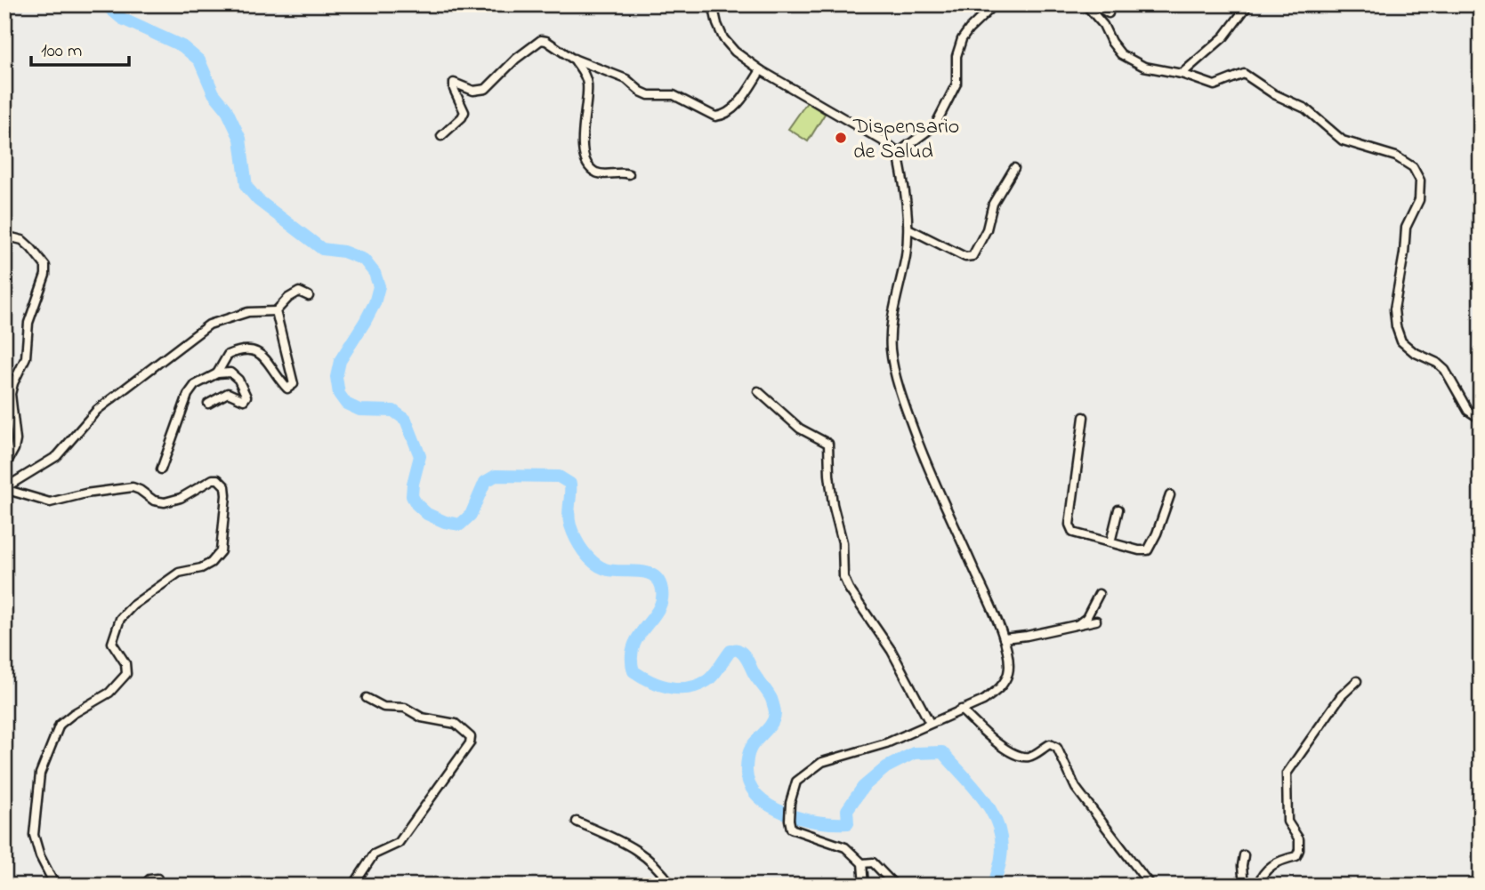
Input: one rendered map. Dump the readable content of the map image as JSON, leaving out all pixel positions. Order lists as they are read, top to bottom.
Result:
{
  "places": ["Dispensario de Salud"],
  "scale_bar": "100 m"
}
